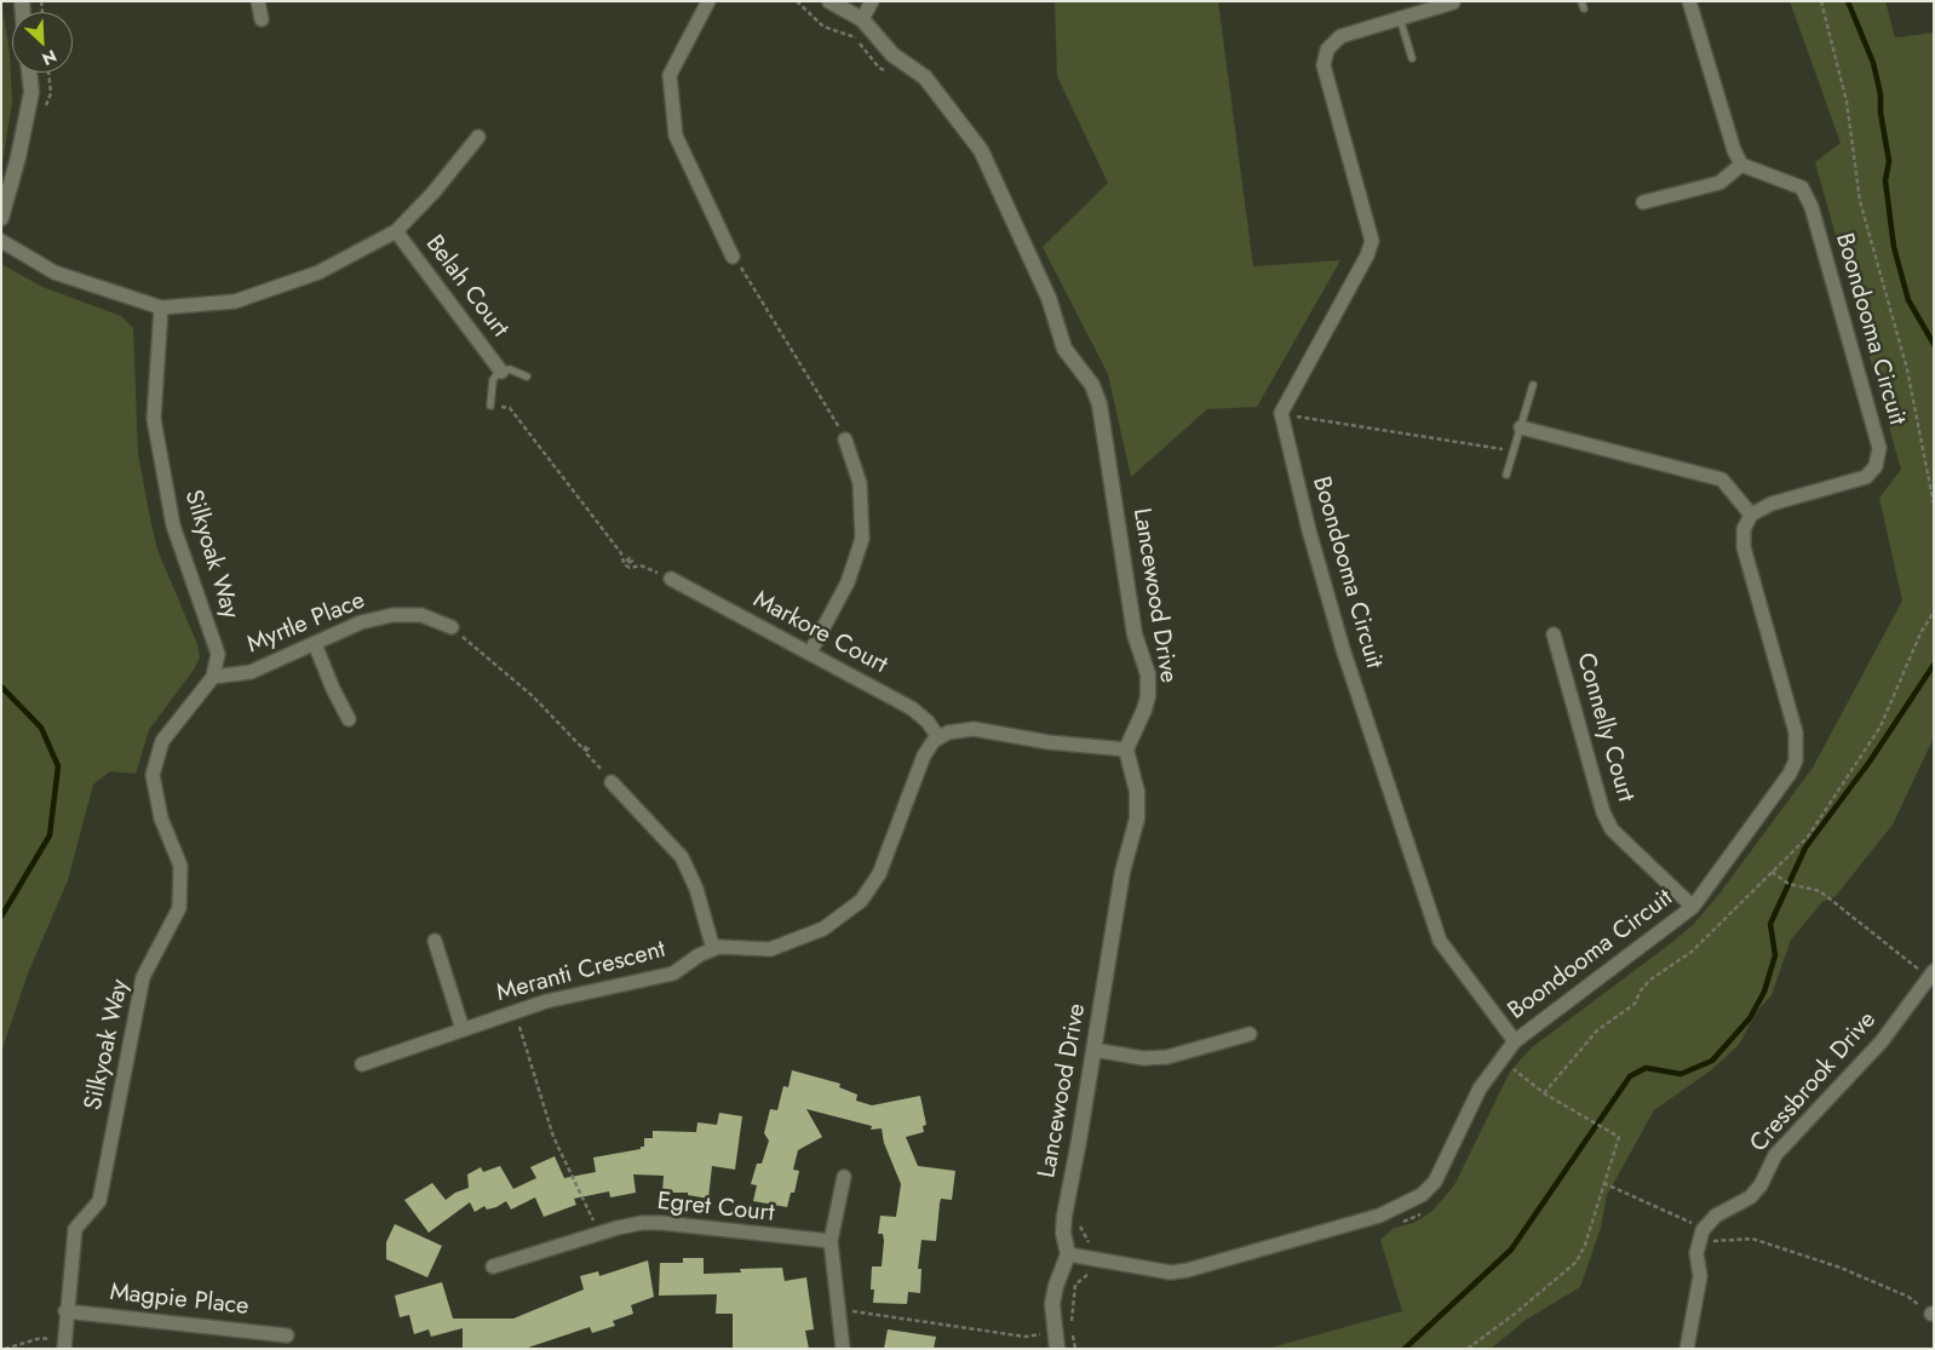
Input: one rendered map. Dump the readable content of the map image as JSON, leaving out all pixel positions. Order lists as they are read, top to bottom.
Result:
{
  "streets": {
    "street": [
      "Belah Court",
      "Boondooma Circuit",
      "Silkyoak Way",
      "Lancewood Drive",
      "Myrtle Place",
      "Markore Court",
      "Connelly Court",
      "Meranti Crescent",
      "Cressbrook Drive",
      "Egret Court",
      "Magpie Place"
    ]
  },
  "crossings": [
    ["Boondooma Circuit", "Connelly Court"],
    ["Silkyoak Way", "Myrtle Place"],
    ["Silkyoak Way", "Magpie Place"]
  ],
  "north": "bottom right"
}
